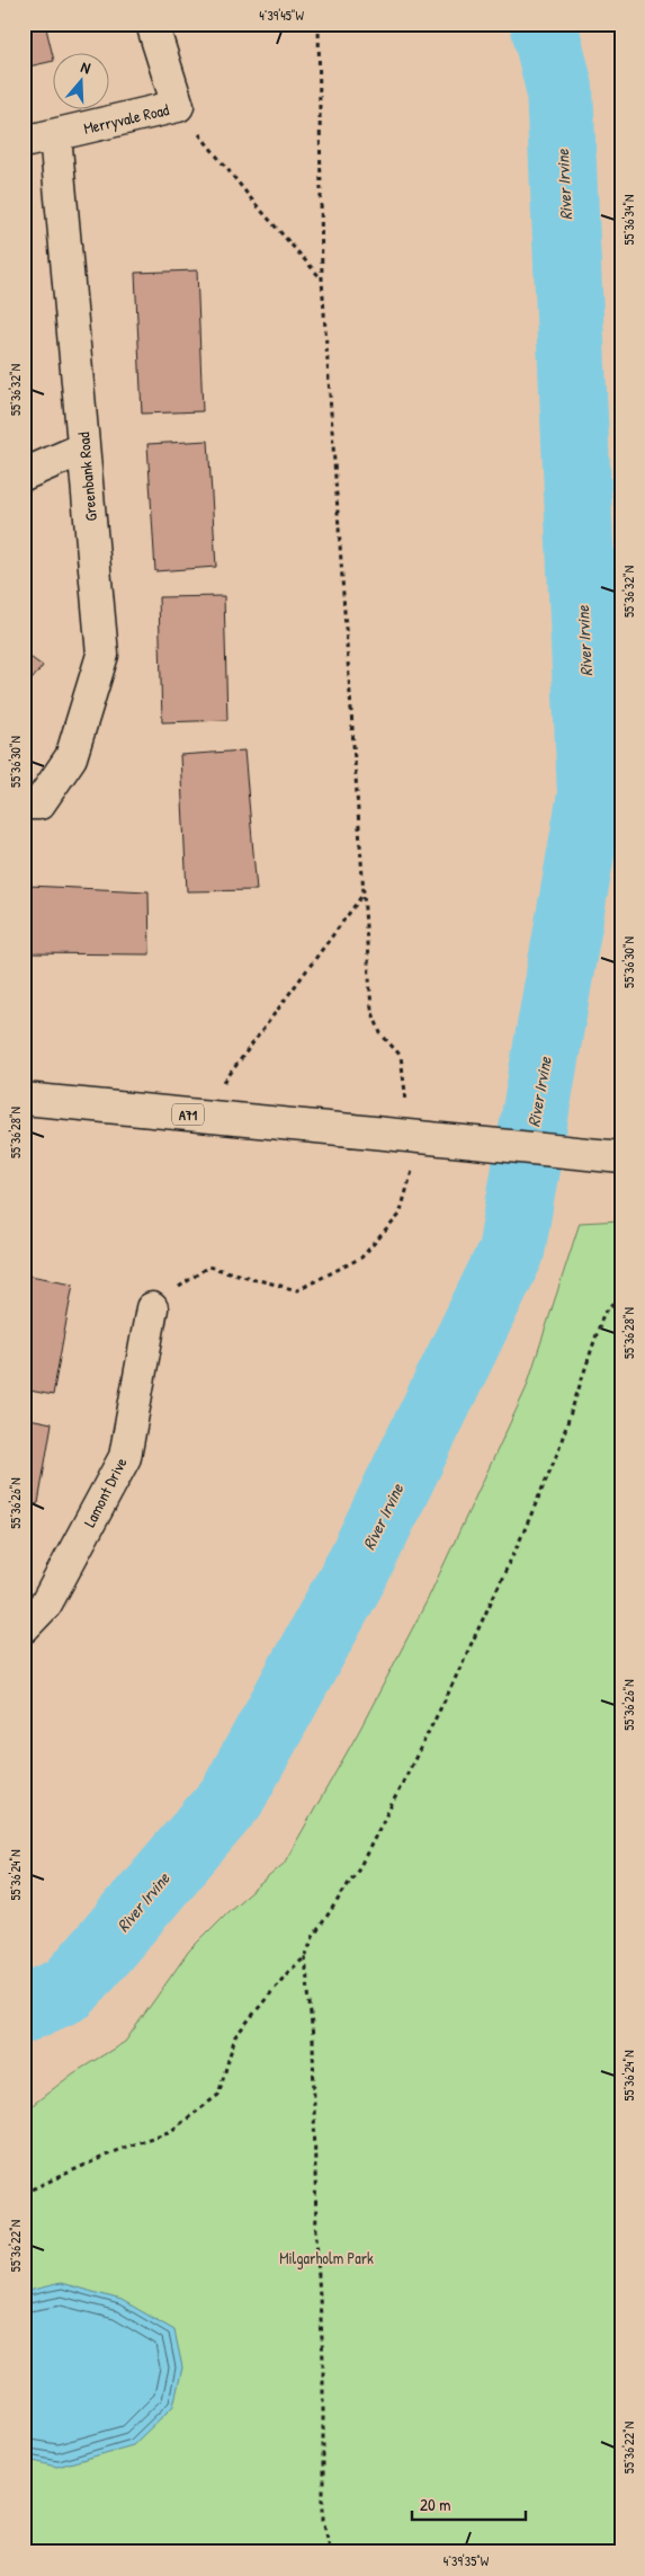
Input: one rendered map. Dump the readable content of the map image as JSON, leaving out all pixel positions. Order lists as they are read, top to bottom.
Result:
{
  "streets": {
    "street": [
      "Merryvale Road",
      "Greenbank Road",
      "A71",
      "Lamont Drive"
    ]
  },
  "crossings": [
    ["Merryvale Road", "Greenbank Road"]
  ],
  "water": ["River Irvine"],
  "parks": ["Milgarholm Park"],
  "scale_bar": "20 m",
  "north": "top",
  "coordinates": [
    "4°39'45\"W",
    "55°36'34\"N",
    "55°36'32\"N",
    "55°36'30\"N",
    "55°36'28\"N",
    "55°36'26\"N",
    "55°36'24\"N",
    "55°36'22\"N",
    "4°39'35\"W"
  ]
}
